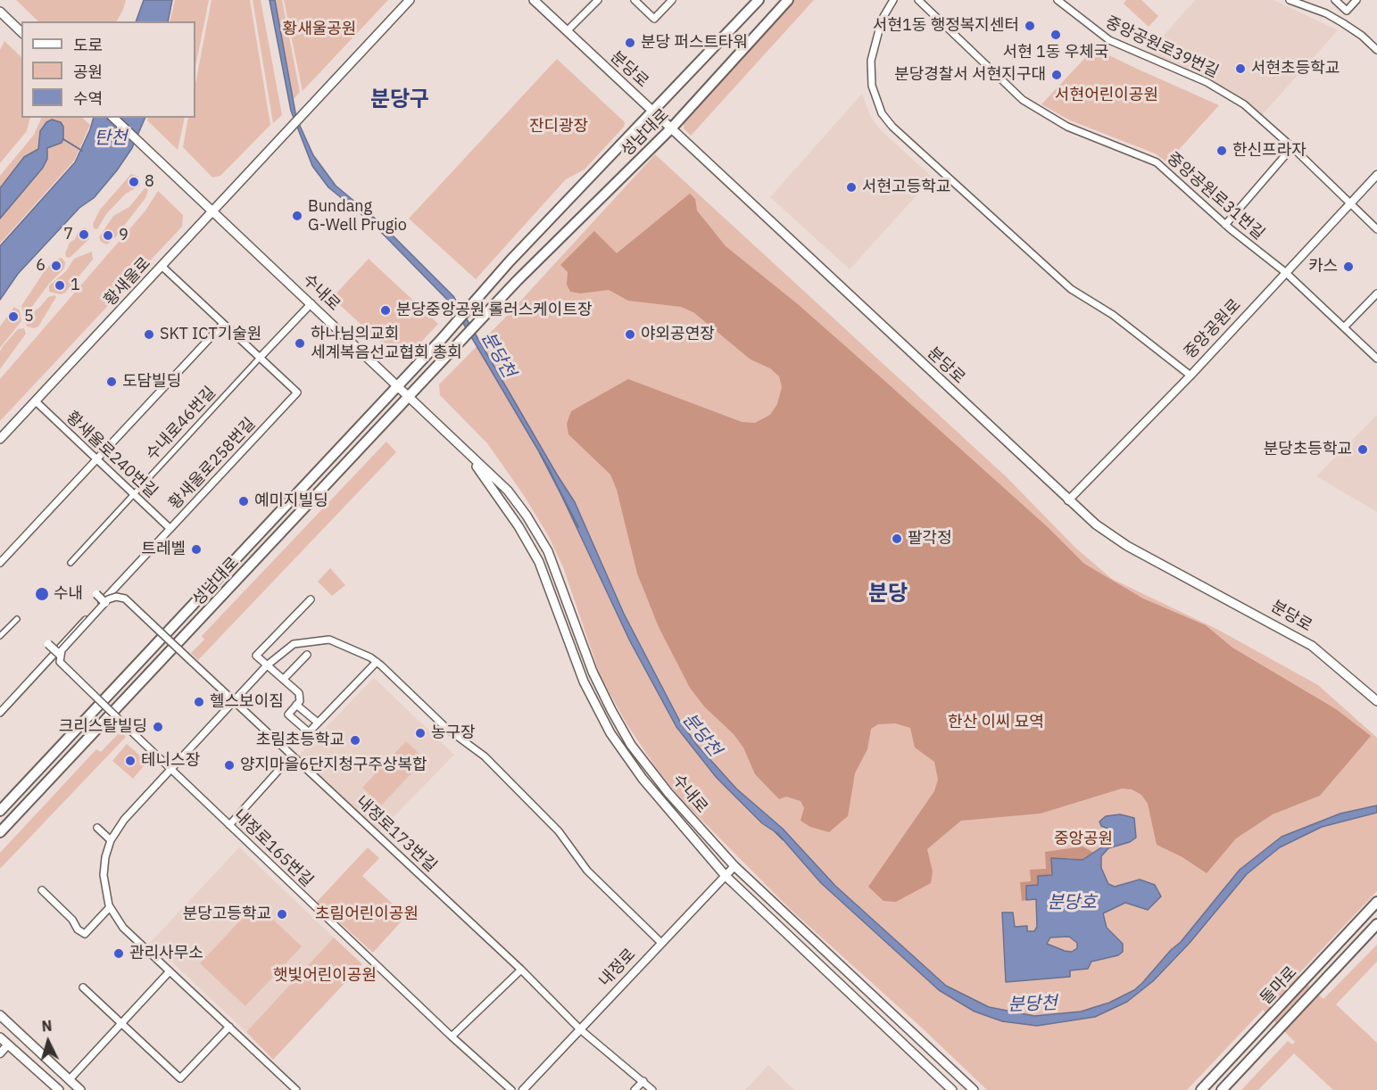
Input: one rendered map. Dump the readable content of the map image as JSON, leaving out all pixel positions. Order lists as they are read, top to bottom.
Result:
{
  "streets": {
    "main road": [
      "분당로",
      "성남대로",
      "황새울로",
      "수내로",
      "돌마로"
    ],
    "street": [
      "중앙공원로39번길",
      "중앙공원로31번길",
      "중앙공원로",
      "수내로46번길",
      "황새울로240번길",
      "황새울로258번길",
      "내정로173번길",
      "내정로165번길",
      "내정로"
    ]
  },
  "crossings": [
    ["중앙공원로39번길", "중앙공원로"],
    ["분당로", "성남대로"],
    ["분당로", "중앙공원로"],
    ["성남대로", "수내로"],
    ["중앙공원로31번길", "중앙공원로"],
    ["황새울로", "수내로"],
    ["황새울로", "황새울로240번길"],
    ["황새울로", "황새울로258번길"],
    ["수내로", "수내로46번길"],
    ["수내로", "내정로"],
    ["수내로46번길", "황새울로240번길"],
    ["수내로46번길", "황새울로258번길"],
    ["황새울로240번길", "황새울로258번길"],
    ["내정로173번길", "내정로"]
  ],
  "districts": ["분당구", "분당"],
  "water": ["탄천", "분당천", "분당호"],
  "parks": [
    "황새울공원",
    "서현어린이공원",
    "잔디광장",
    "한산 이씨 묘역",
    "중앙공원",
    "초림어린이공원",
    "햇빛어린이공원"
  ],
  "places": [
    "서현1동 행정복지센터",
    "서현 1동 우체국",
    "분당 퍼스트타워",
    "서현초등학교",
    "분당경찰서 서현지구대",
    "한신프라자",
    "8",
    "서현고등학교",
    "Bundang G-Well Prugio",
    "7",
    "9",
    "6",
    "카스",
    "1",
    "분당중앙공원 롤러스케이트장",
    "5",
    "SKT ICT기술원",
    "야외공연장",
    "하나님의교회 세계복음선교협회 총회",
    "도담빌딩",
    "분당초등학교",
    "예미지빌딩",
    "팔각정",
    "트레벨",
    "수내",
    "헬스보이짐",
    "크리스탈빌딩",
    "농구장",
    "초림초등학교",
    "테니스장",
    "양지마을6단지청구주상복합",
    "분당고등학교",
    "관리사무소"
  ],
  "legend": ["도로", "공원", "수역"],
  "north": "top"
}
